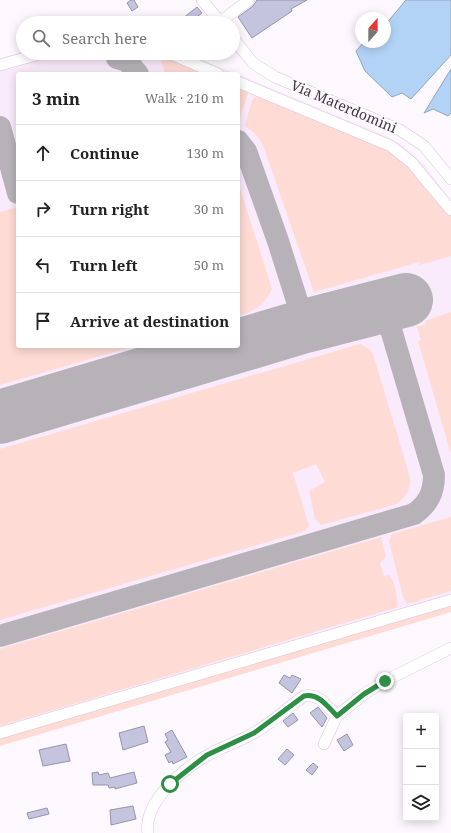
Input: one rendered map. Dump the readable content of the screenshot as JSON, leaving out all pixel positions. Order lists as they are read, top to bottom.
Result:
{
  "streets": {
    "street": ["Via Materdomini"]
  },
  "north": "top",
  "page": {
    "search": "Search here",
    "heading": ["3 min", "Walk · 210 m"],
    "list": [
      ["Continue", "130 m"],
      ["Turn right", "30 m"],
      ["Turn left", "50 m"],
      "Arrive at destination"
    ],
    "map_buttons": ["+", "−"]
  }
}
